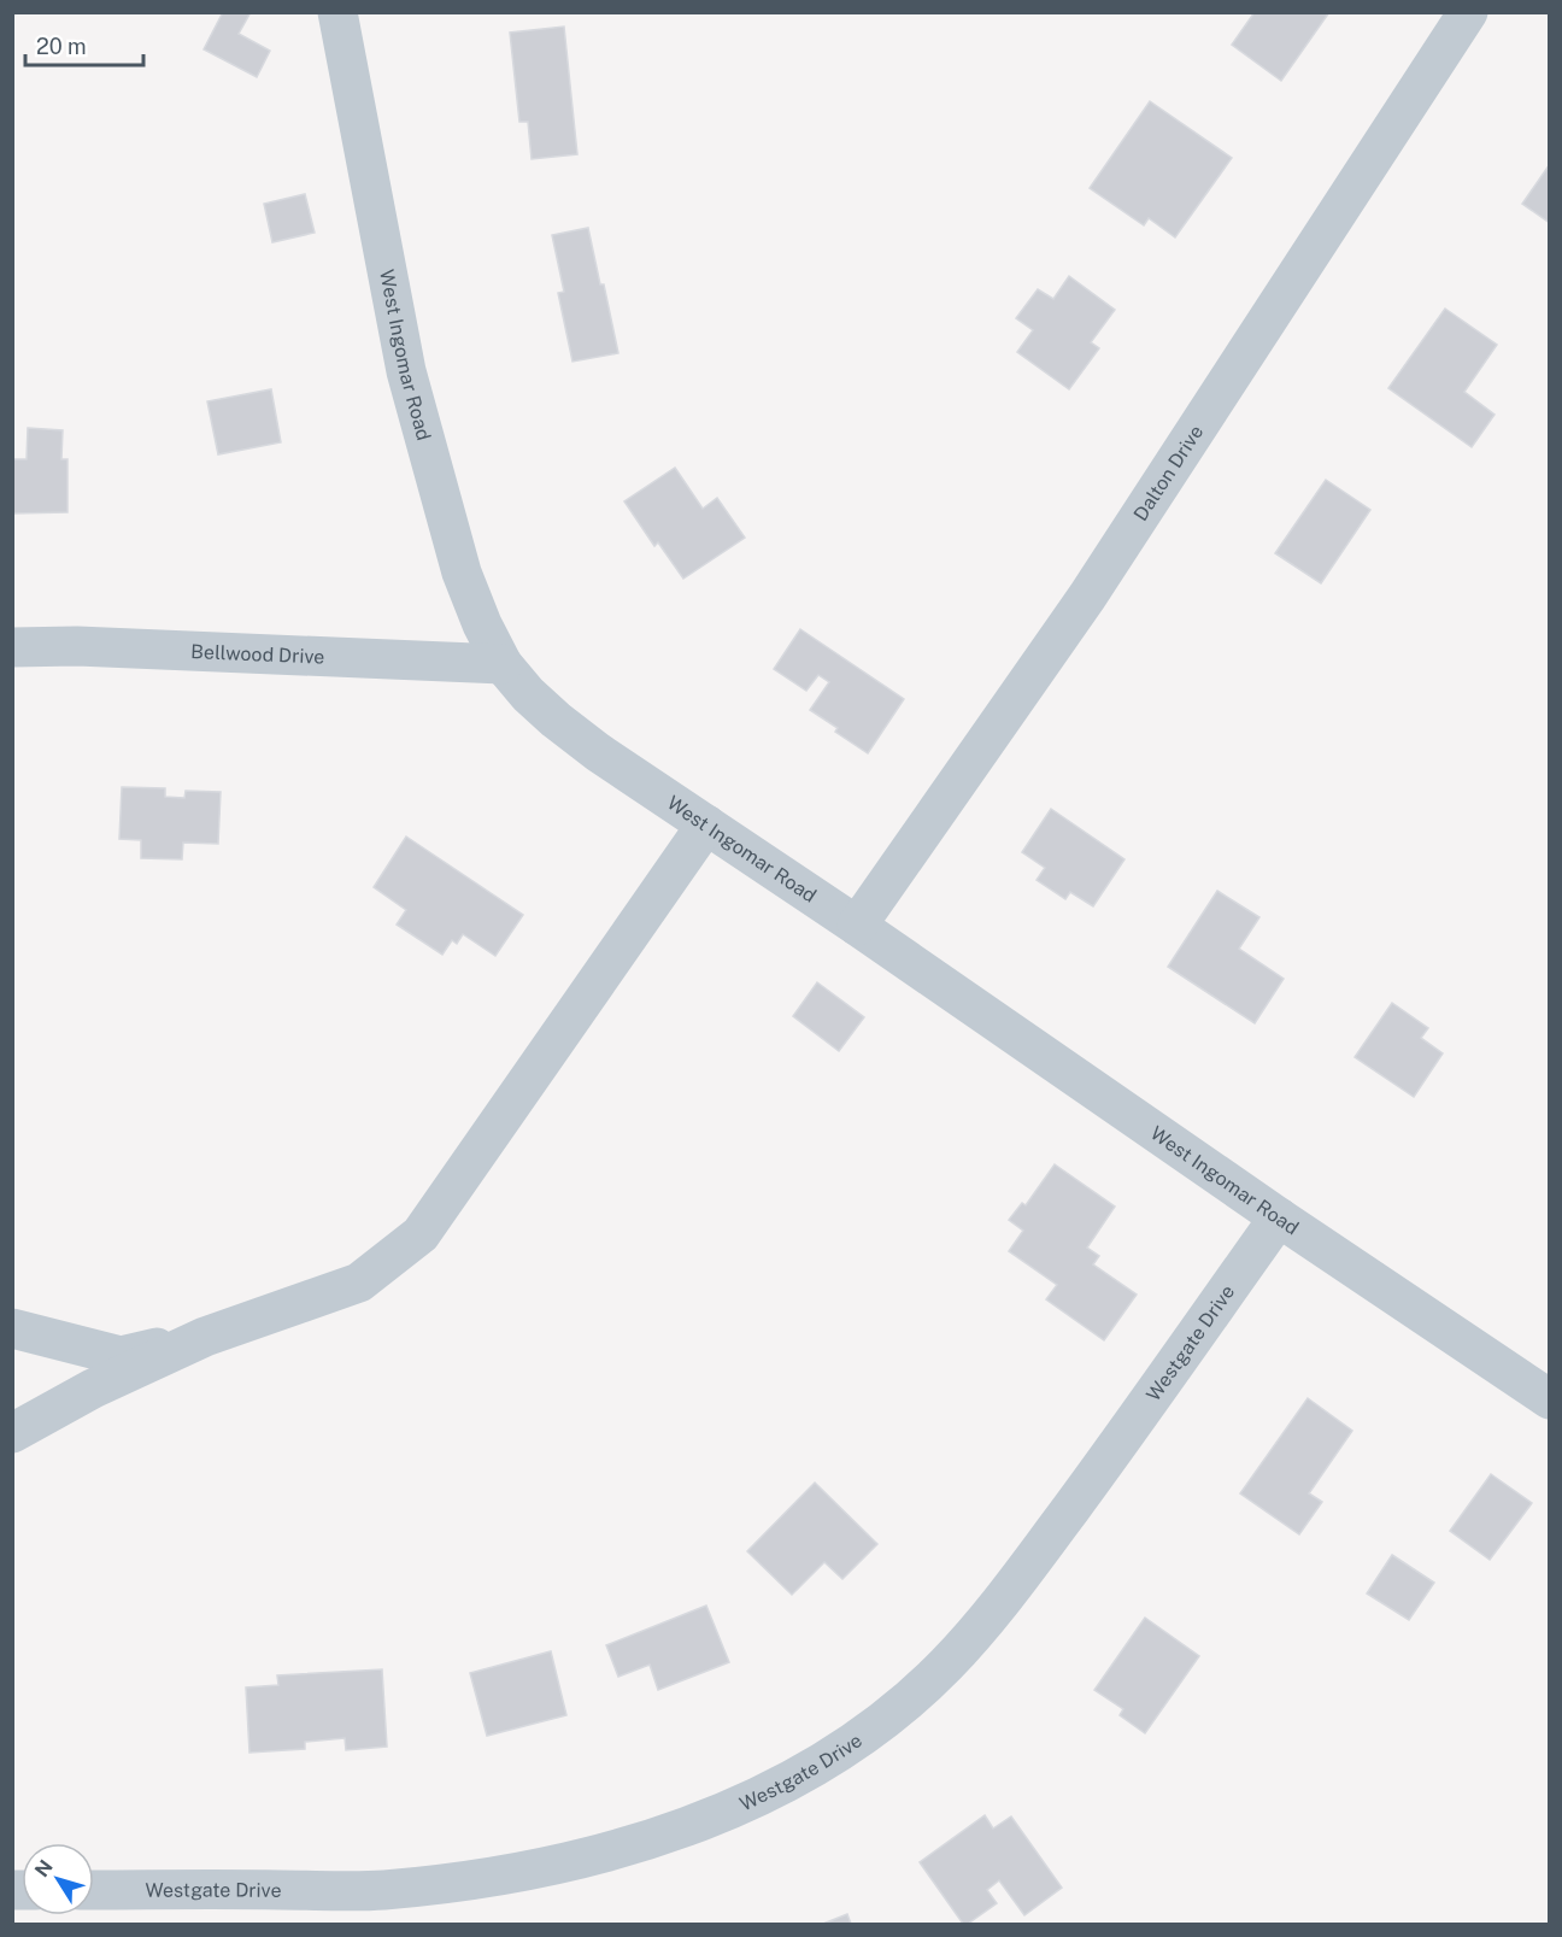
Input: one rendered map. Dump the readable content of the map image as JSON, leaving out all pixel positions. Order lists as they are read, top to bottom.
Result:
{
  "streets": {
    "street": [
      "West Ingomar Road",
      "Dalton Drive",
      "Bellwood Drive",
      "Westgate Drive"
    ]
  },
  "crossings": [
    ["West Ingomar Road", "Dalton Drive"],
    ["West Ingomar Road", "Bellwood Drive"],
    ["West Ingomar Road", "Westgate Drive"]
  ],
  "scale_bar": "20 m",
  "north": "top left"
}
